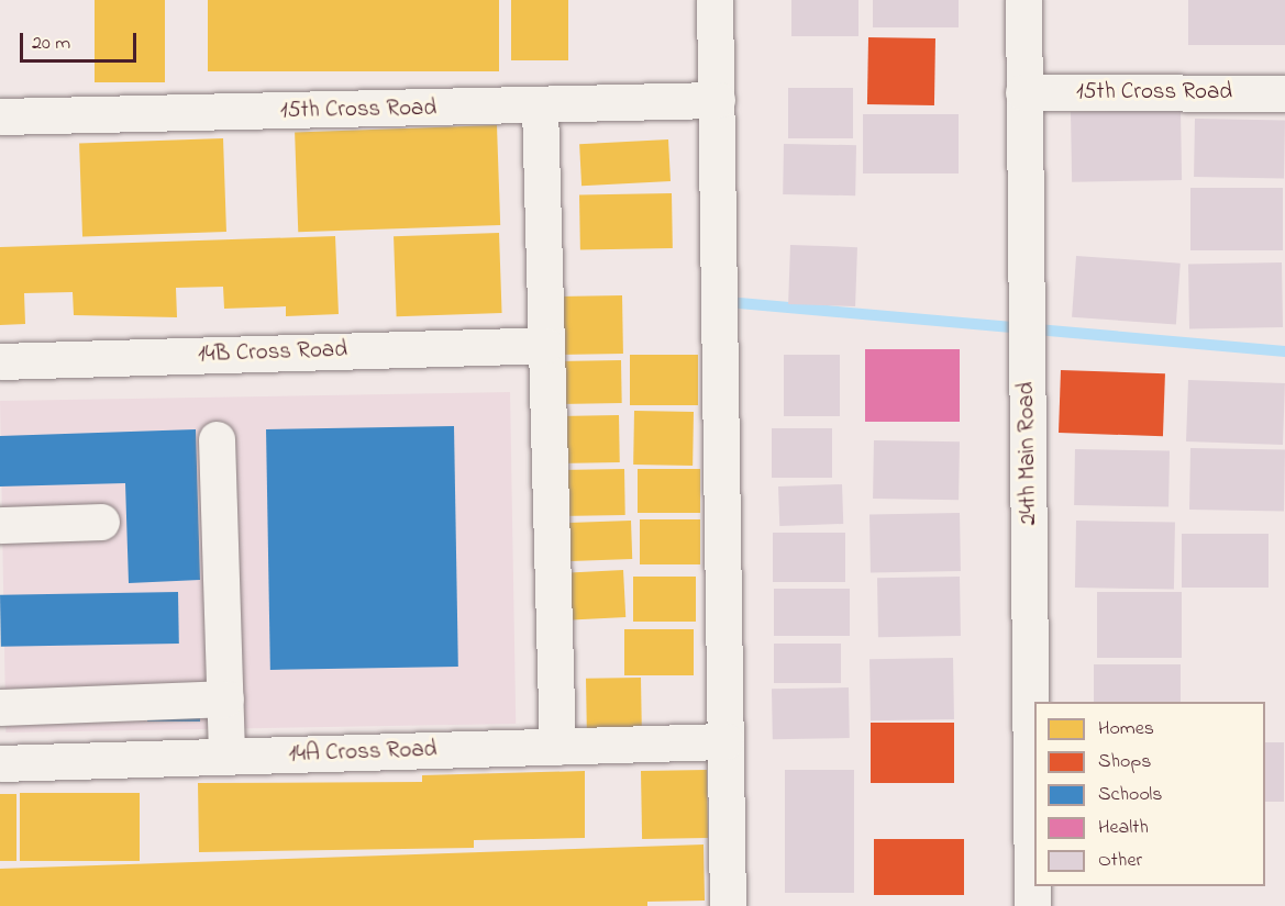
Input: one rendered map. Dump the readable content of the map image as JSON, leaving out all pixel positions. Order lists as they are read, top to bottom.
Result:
{
  "streets": {
    "street": [
      "15th Cross Road",
      "14B Cross Road",
      "24th Main Road",
      "14A Cross Road"
    ]
  },
  "crossings": [
    ["15th Cross Road", "24th Main Road"]
  ],
  "legend": [
    "Homes",
    "Shops",
    "Schools",
    "Health",
    "Other"
  ],
  "scale_bar": "20 m"
}
